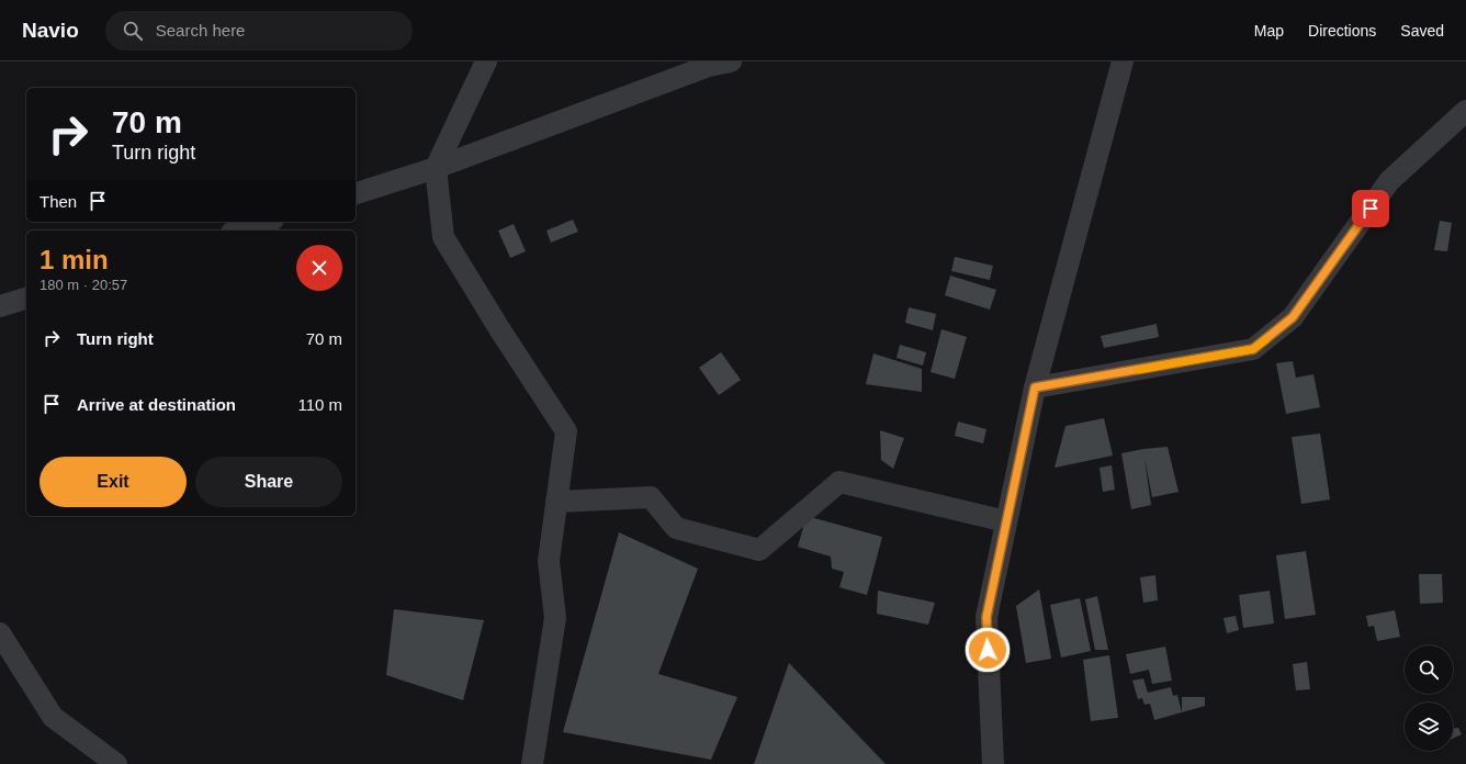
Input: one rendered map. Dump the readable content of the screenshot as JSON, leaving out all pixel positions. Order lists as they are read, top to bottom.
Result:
{
  "page": {
    "header": "Navio",
    "search": "Search here",
    "nav": ["Map", "Directions", "Saved"],
    "turn": ["70 m", "Turn right"],
    "then": "Then",
    "heading": ["1 min", "180 m · 20:57"],
    "list": [
      {
        "name": "Turn right",
        "value": "70 m"
      },
      {
        "name": "Arrive at destination",
        "value": "110 m"
      }
    ],
    "buttons": ["Exit", "Share"]
  }
}
